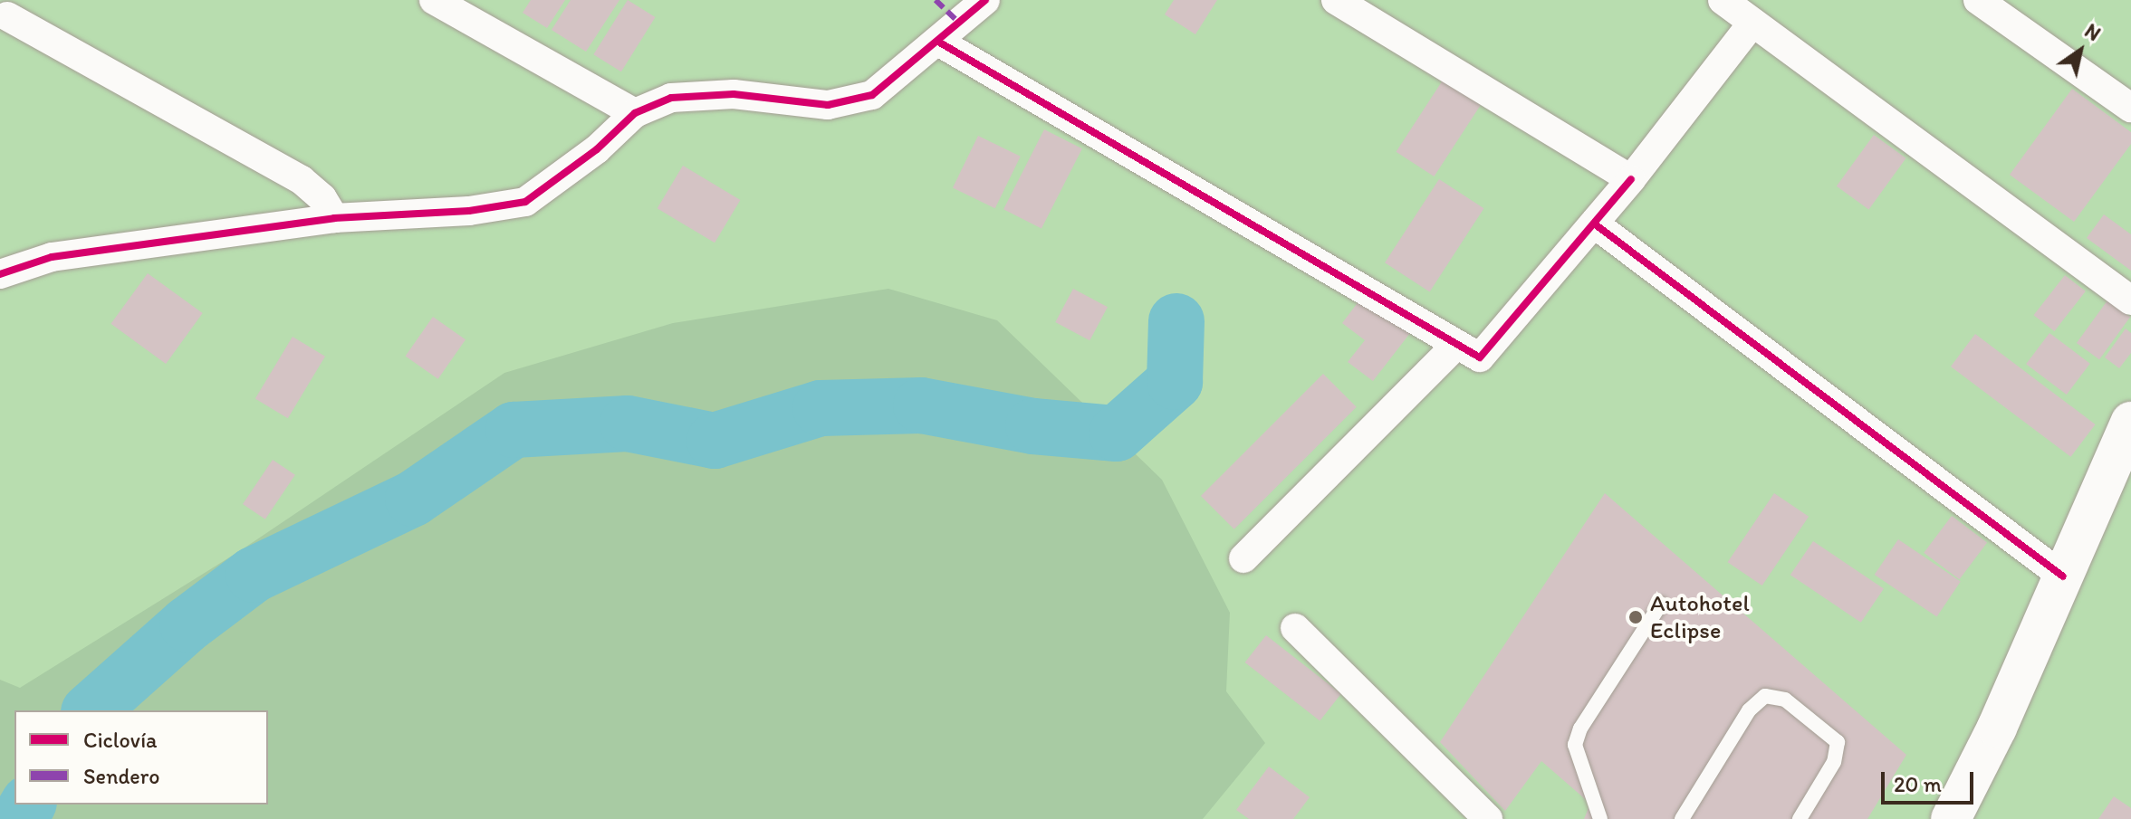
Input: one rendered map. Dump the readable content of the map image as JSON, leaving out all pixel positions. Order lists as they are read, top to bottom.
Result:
{
  "places": ["Autohotel Eclipse"],
  "legend": ["Ciclovía", "Sendero"],
  "scale_bar": "20 m",
  "north": "top right"
}
